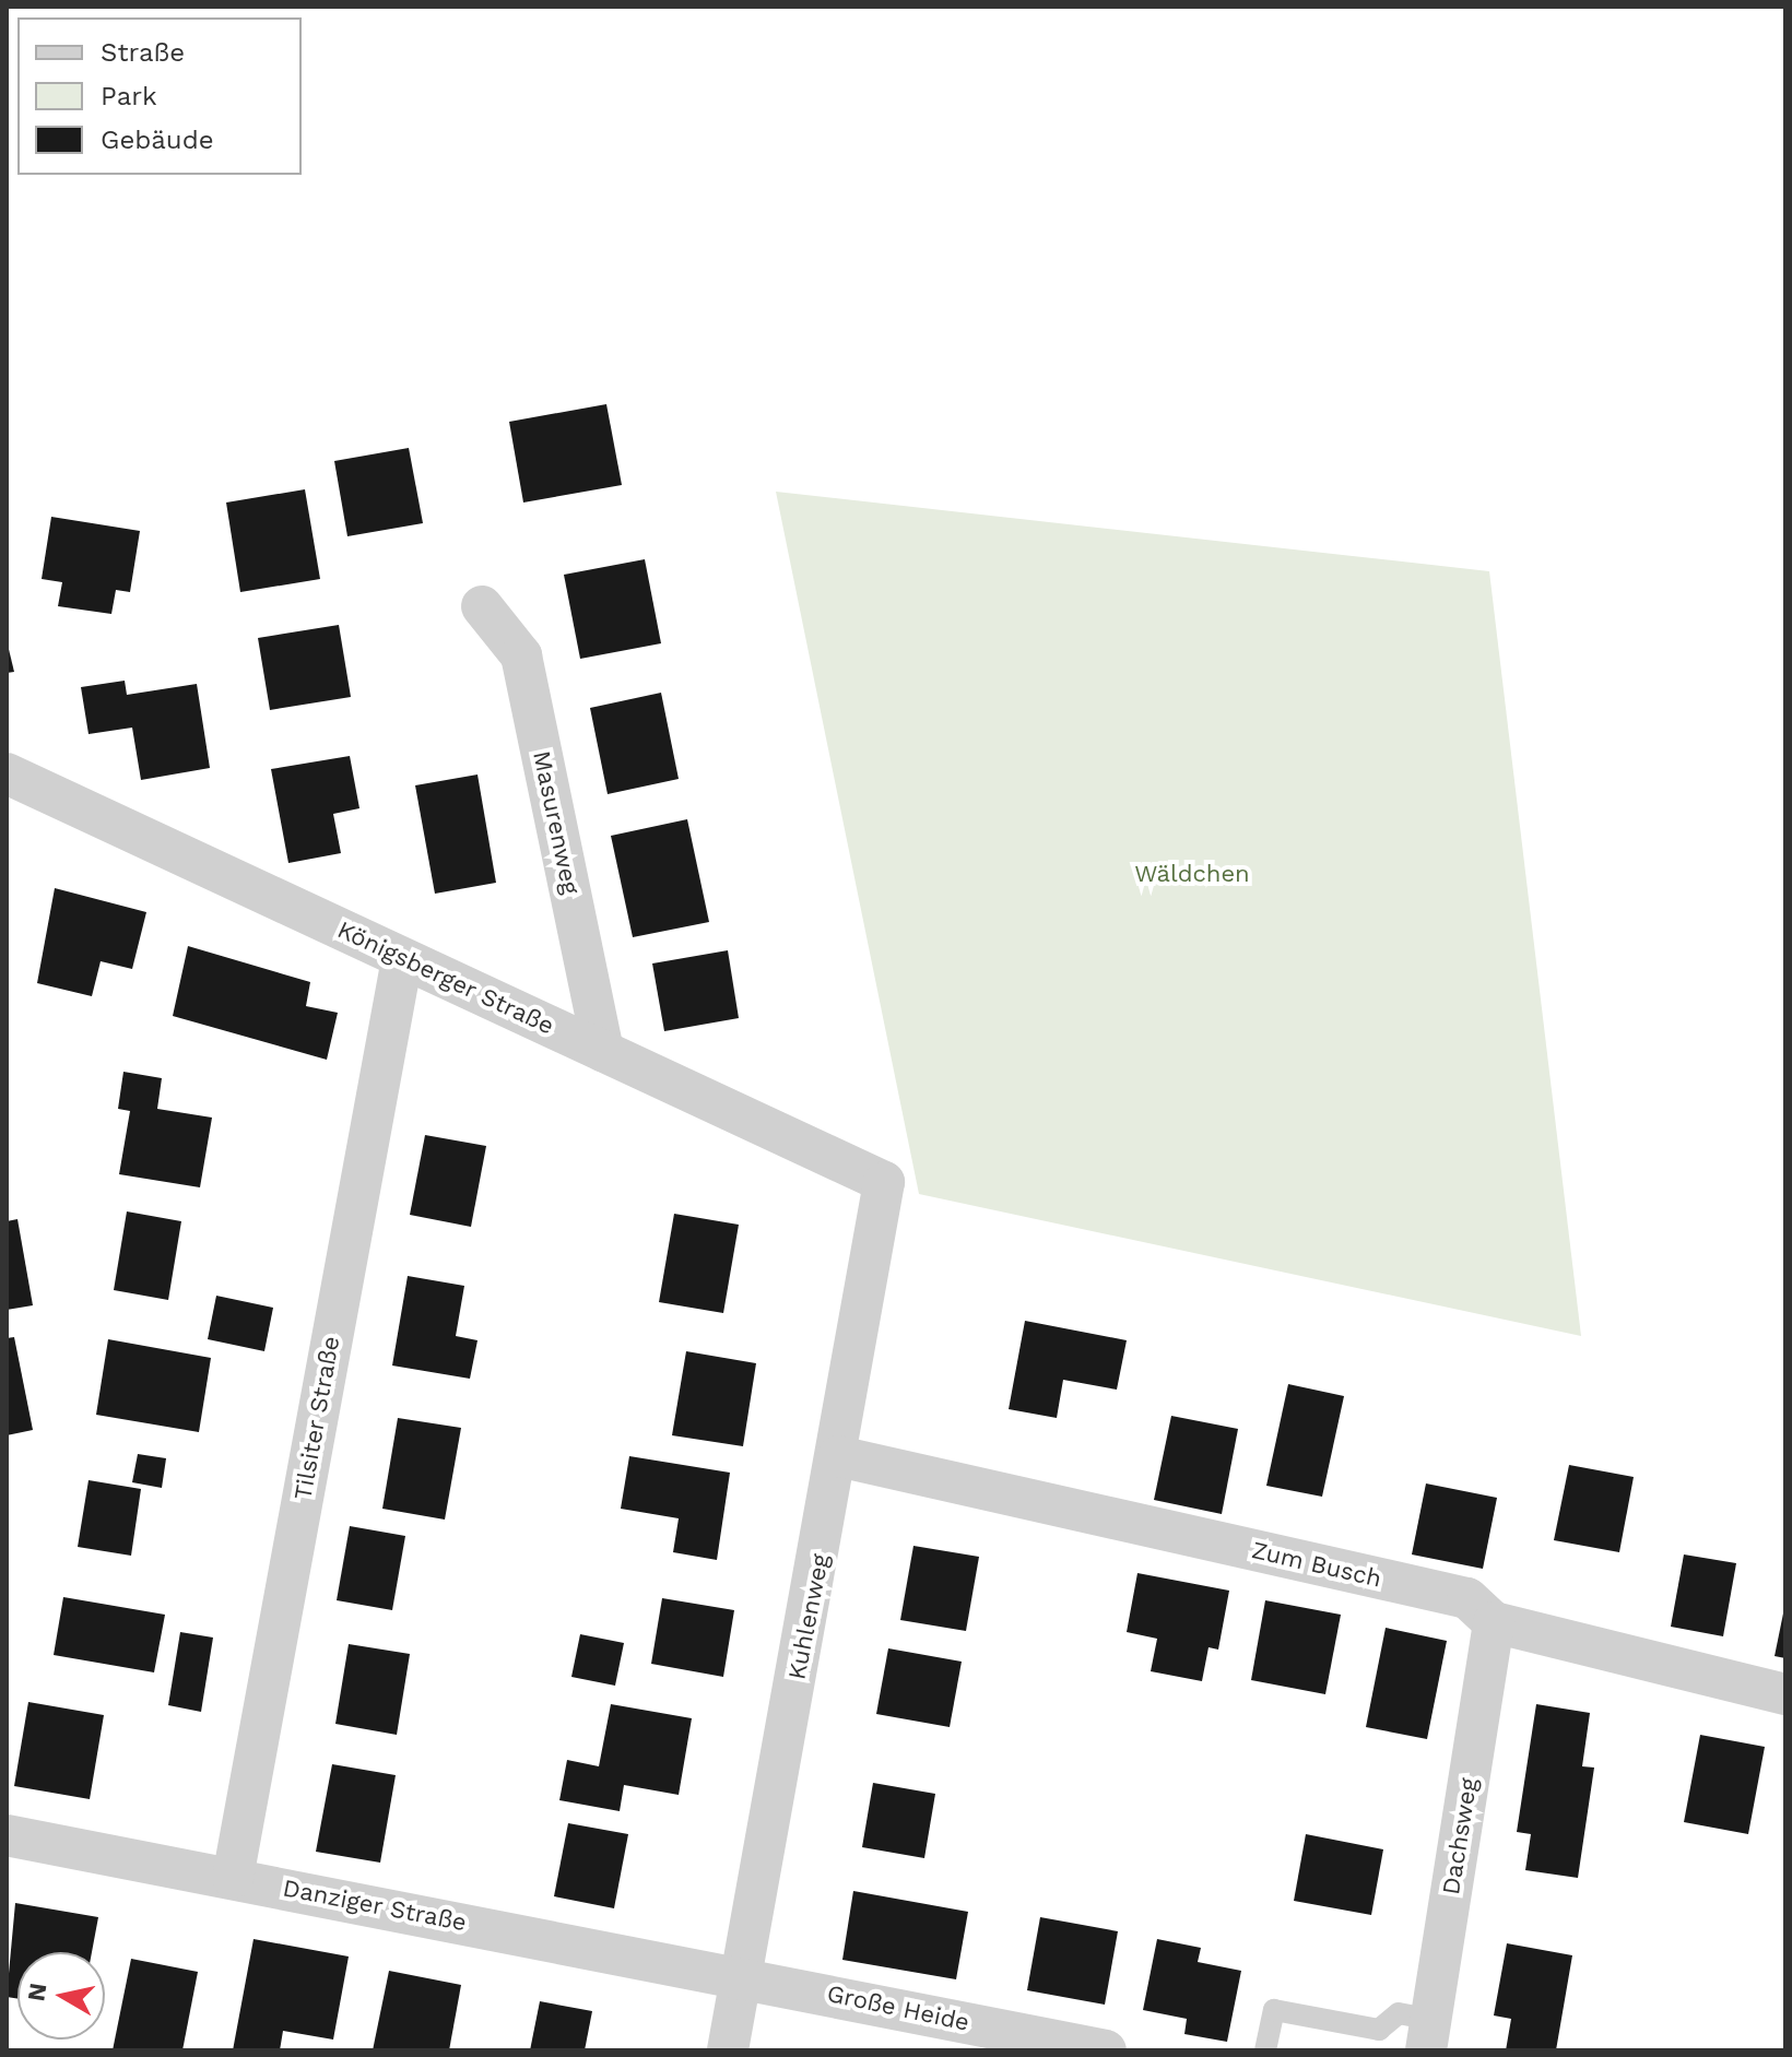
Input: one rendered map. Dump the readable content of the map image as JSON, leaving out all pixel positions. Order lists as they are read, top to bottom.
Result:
{
  "streets": {
    "street": [
      "Masurenweg",
      "Königsberger Straße",
      "Tilsiter Straße",
      "Zum Busch",
      "Kuhlenweg",
      "Dachsweg",
      "Danziger Straße",
      "Große Heide"
    ]
  },
  "crossings": [
    ["Masurenweg", "Königsberger Straße"],
    ["Königsberger Straße", "Tilsiter Straße"],
    ["Königsberger Straße", "Kuhlenweg"],
    ["Tilsiter Straße", "Danziger Straße"],
    ["Zum Busch", "Kuhlenweg"],
    ["Zum Busch", "Dachsweg"],
    ["Kuhlenweg", "Danziger Straße"],
    ["Kuhlenweg", "Große Heide"],
    ["Danziger Straße", "Große Heide"]
  ],
  "parks": ["Wäldchen"],
  "legend": ["Straße", "Park", "Gebäude"],
  "north": "left"
}
